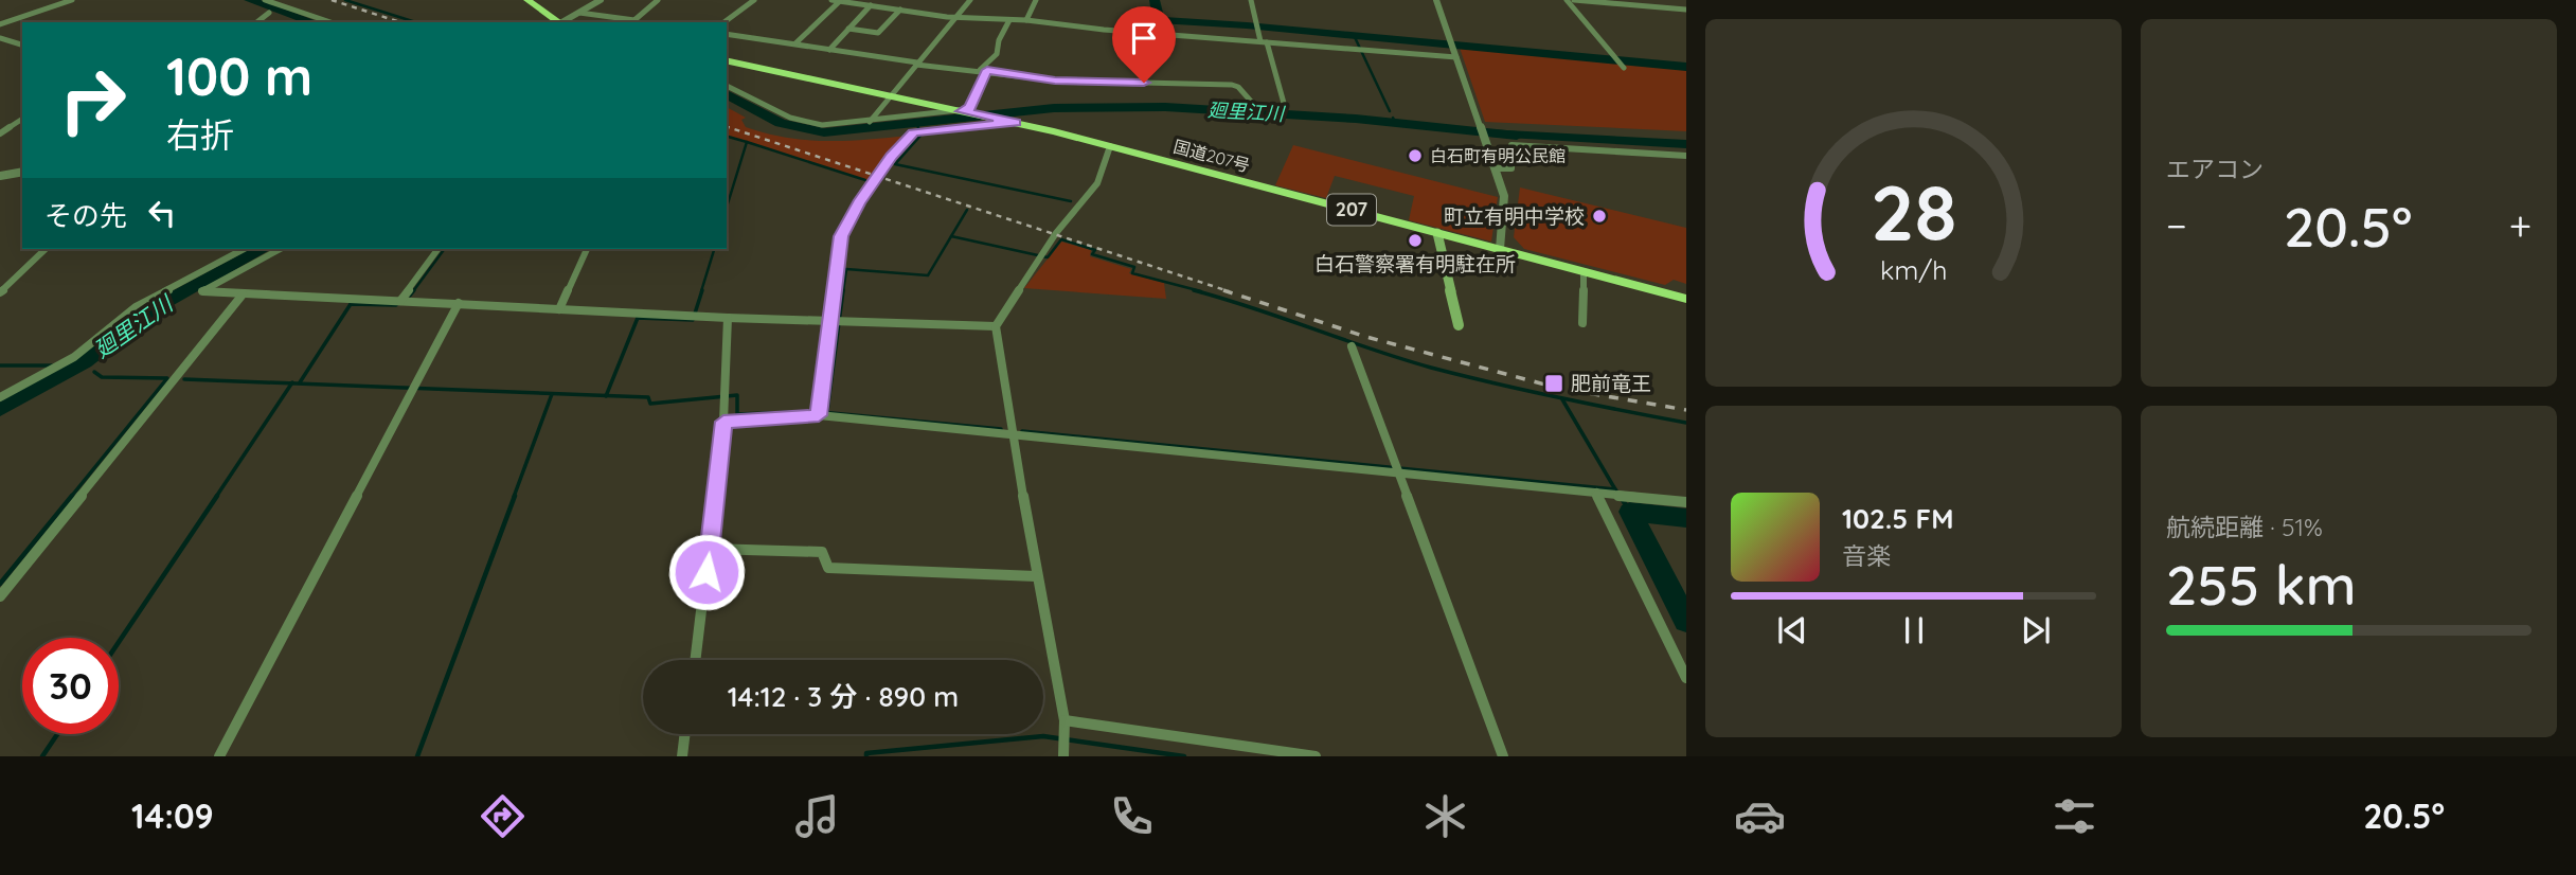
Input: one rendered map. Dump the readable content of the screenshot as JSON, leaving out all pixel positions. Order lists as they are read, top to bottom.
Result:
{
  "streets": {
    "highway": ["国道207号", "207"]
  },
  "water": ["廻里江川"],
  "places": {
    "other": ["白石町有明公民館", "町立有明中学校", "白石警察署有明駐在所"],
    "transit": ["肥前竜王"]
  },
  "page": {
    "tile": [
      "エアコン",
      ["航続距離 · 51%", "255 km"]
    ],
    "turn": ["100 m", "右折"],
    "then": "その先",
    "heat": ["−", "20.5°", "+"],
    "song": ["102.5 FM", "音楽"],
    "limit": "30",
    "trip": "14:12 · 3 分 · 890 m",
    "tabs": ["14:09", "20.5°"],
    "gauge": ["28", "km/h"]
  }
}
